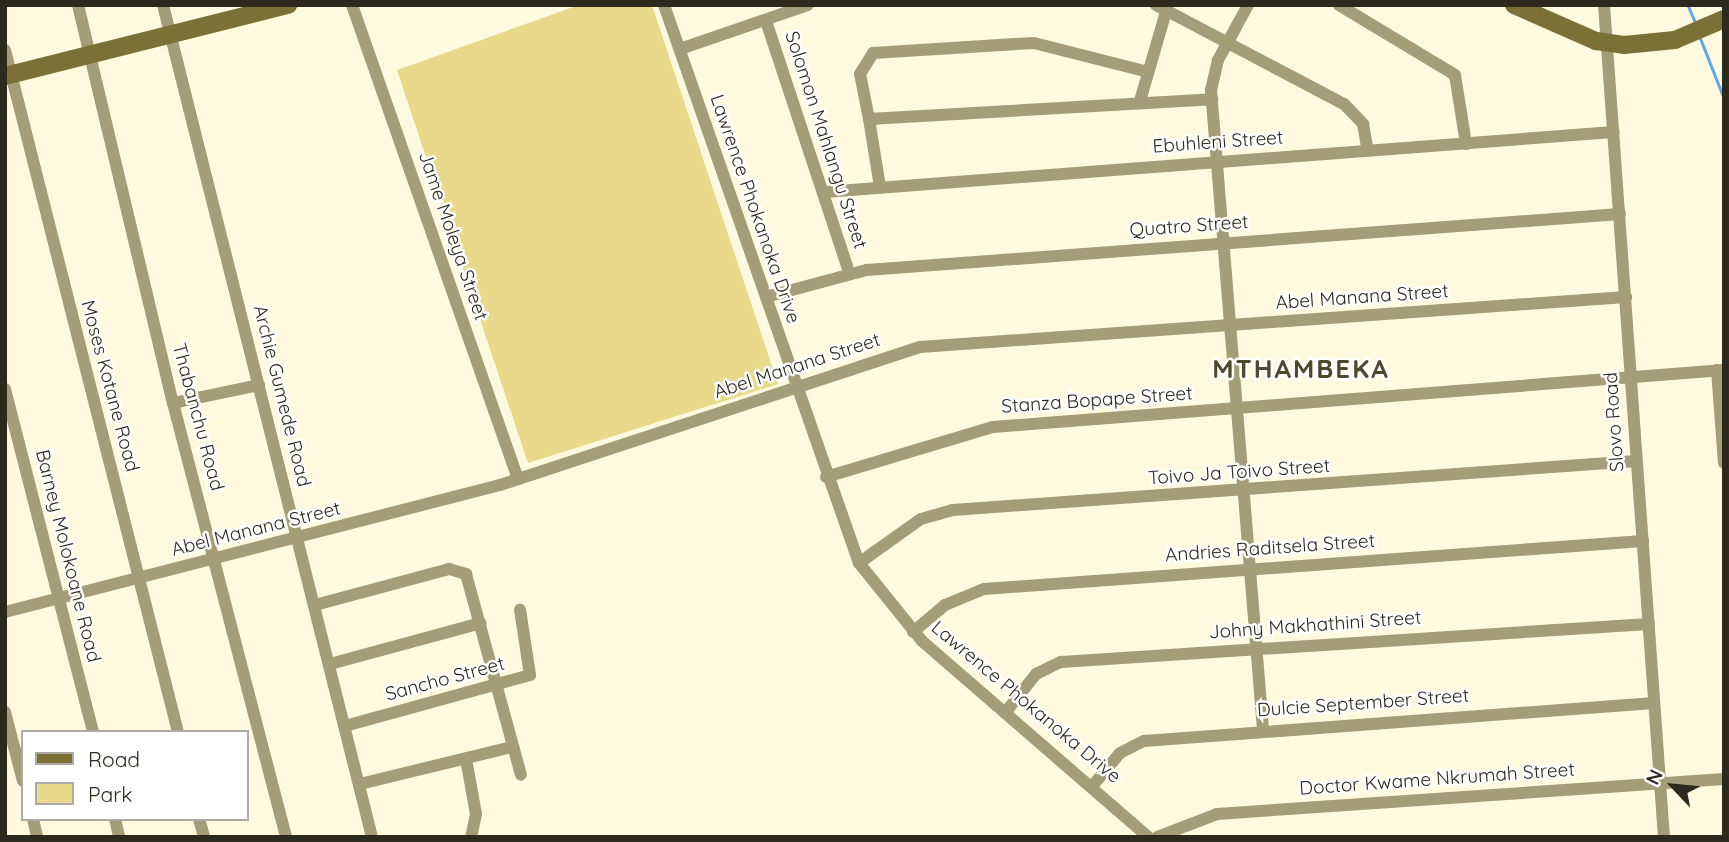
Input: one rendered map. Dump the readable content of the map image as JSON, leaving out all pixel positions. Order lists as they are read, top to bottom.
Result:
{
  "streets": {
    "street": [
      "Solomon Mahlangu Street",
      "Ebuhleni Street",
      "Lawrence Phokanoka Drive",
      "Quatro Street",
      "Jame Moleya Street",
      "Abel Manana Street",
      "Moses Kotane Road",
      "Archie Gumede Road",
      "Stanza Bopape Street",
      "Thabanchu Road",
      "Slovo Road",
      "Toivo Ja Toivo Street",
      "Andries Raditsela Street",
      "Barney Molokoane Road",
      "Johny Makhathini Street",
      "Sancho Street",
      "Dulcie September Street",
      "Doctor Kwame Nkrumah Street"
    ]
  },
  "crossings": [
    ["Solomon Mahlangu Street", "Ebuhleni Street"],
    ["Solomon Mahlangu Street", "Quatro Street"],
    ["Ebuhleni Street", "Slovo Road"],
    ["Lawrence Phokanoka Drive", "Quatro Street"],
    ["Lawrence Phokanoka Drive", "Abel Manana Street"],
    ["Lawrence Phokanoka Drive", "Stanza Bopape Street"],
    ["Lawrence Phokanoka Drive", "Toivo Ja Toivo Street"],
    ["Lawrence Phokanoka Drive", "Andries Raditsela Street"],
    ["Lawrence Phokanoka Drive", "Johny Makhathini Street"],
    ["Lawrence Phokanoka Drive", "Dulcie September Street"],
    ["Quatro Street", "Slovo Road"],
    ["Jame Moleya Street", "Abel Manana Street"],
    ["Abel Manana Street", "Moses Kotane Road"],
    ["Abel Manana Street", "Archie Gumede Road"],
    ["Abel Manana Street", "Thabanchu Road"],
    ["Abel Manana Street", "Slovo Road"],
    ["Abel Manana Street", "Barney Molokoane Road"],
    ["Archie Gumede Road", "Sancho Street"],
    ["Stanza Bopape Street", "Slovo Road"],
    ["Slovo Road", "Toivo Ja Toivo Street"],
    ["Slovo Road", "Andries Raditsela Street"],
    ["Slovo Road", "Johny Makhathini Street"],
    ["Slovo Road", "Dulcie September Street"],
    ["Slovo Road", "Doctor Kwame Nkrumah Street"]
  ],
  "districts": ["MTHAMBEKA"],
  "legend": ["Road", "Park"],
  "north": "top left"
}
